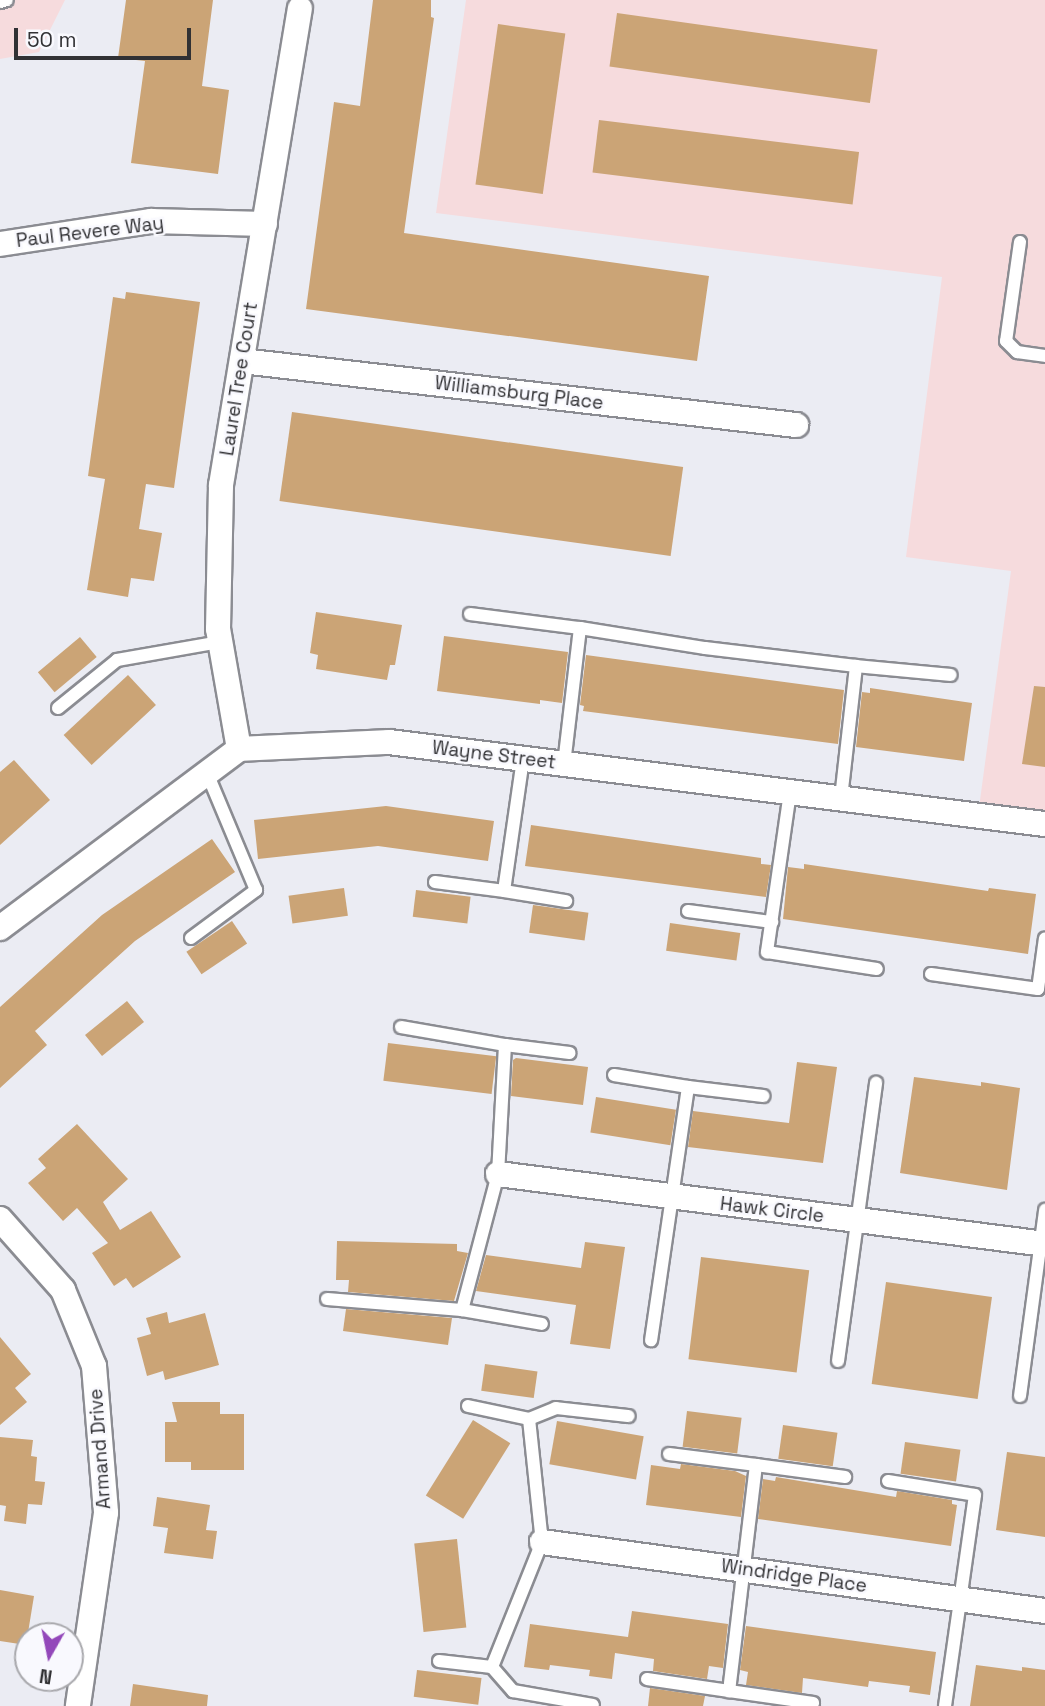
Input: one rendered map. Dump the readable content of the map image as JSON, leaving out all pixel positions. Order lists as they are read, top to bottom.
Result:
{
  "streets": {
    "street": [
      "Paul Revere Way",
      "Laurel Tree Court",
      "Williamsburg Place",
      "Wayne Street",
      "Hawk Circle",
      "Armand Drive",
      "Windridge Place"
    ]
  },
  "crossings": [
    ["Paul Revere Way", "Laurel Tree Court"],
    ["Laurel Tree Court", "Williamsburg Place"],
    ["Laurel Tree Court", "Wayne Street"]
  ],
  "scale_bar": "50 m",
  "north": "bottom"
}
